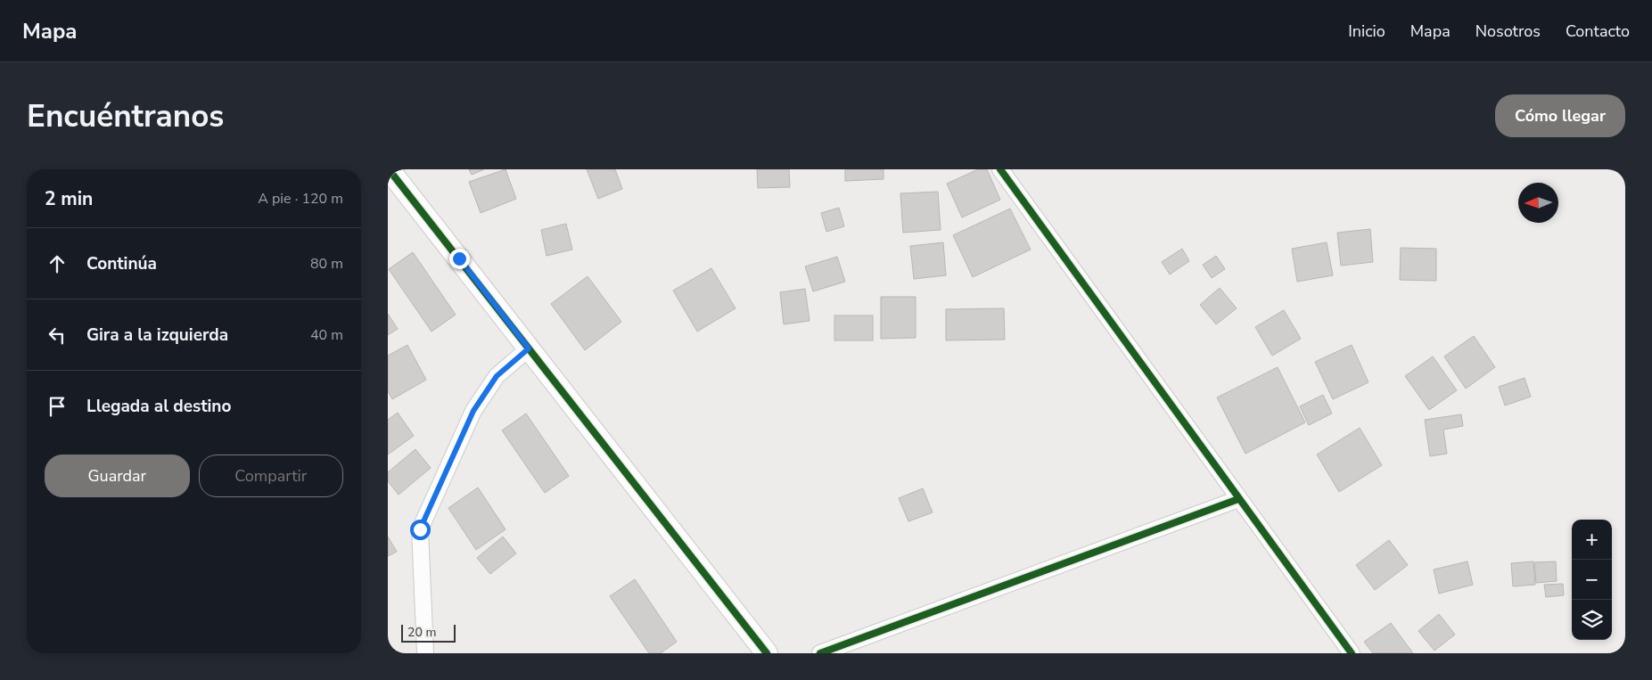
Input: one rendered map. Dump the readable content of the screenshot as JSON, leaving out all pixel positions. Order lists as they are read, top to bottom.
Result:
{
  "scale_bar": "20 m",
  "north": "left",
  "page": {
    "header": "Mapa",
    "nav": [
      "Inicio",
      "Mapa",
      "Nosotros",
      "Contacto"
    ],
    "buttons": [
      "Cómo llegar",
      ["Guardar", "Compartir"]
    ],
    "title": "Encuéntranos",
    "heading": ["2 min", "A pie · 120 m"],
    "list": [
      ["Continúa", "80 m"],
      ["Gira a la izquierda", "40 m"],
      "Llegada al destino"
    ],
    "map_buttons": ["+", "−"],
    "scale": "20 m"
  }
}
